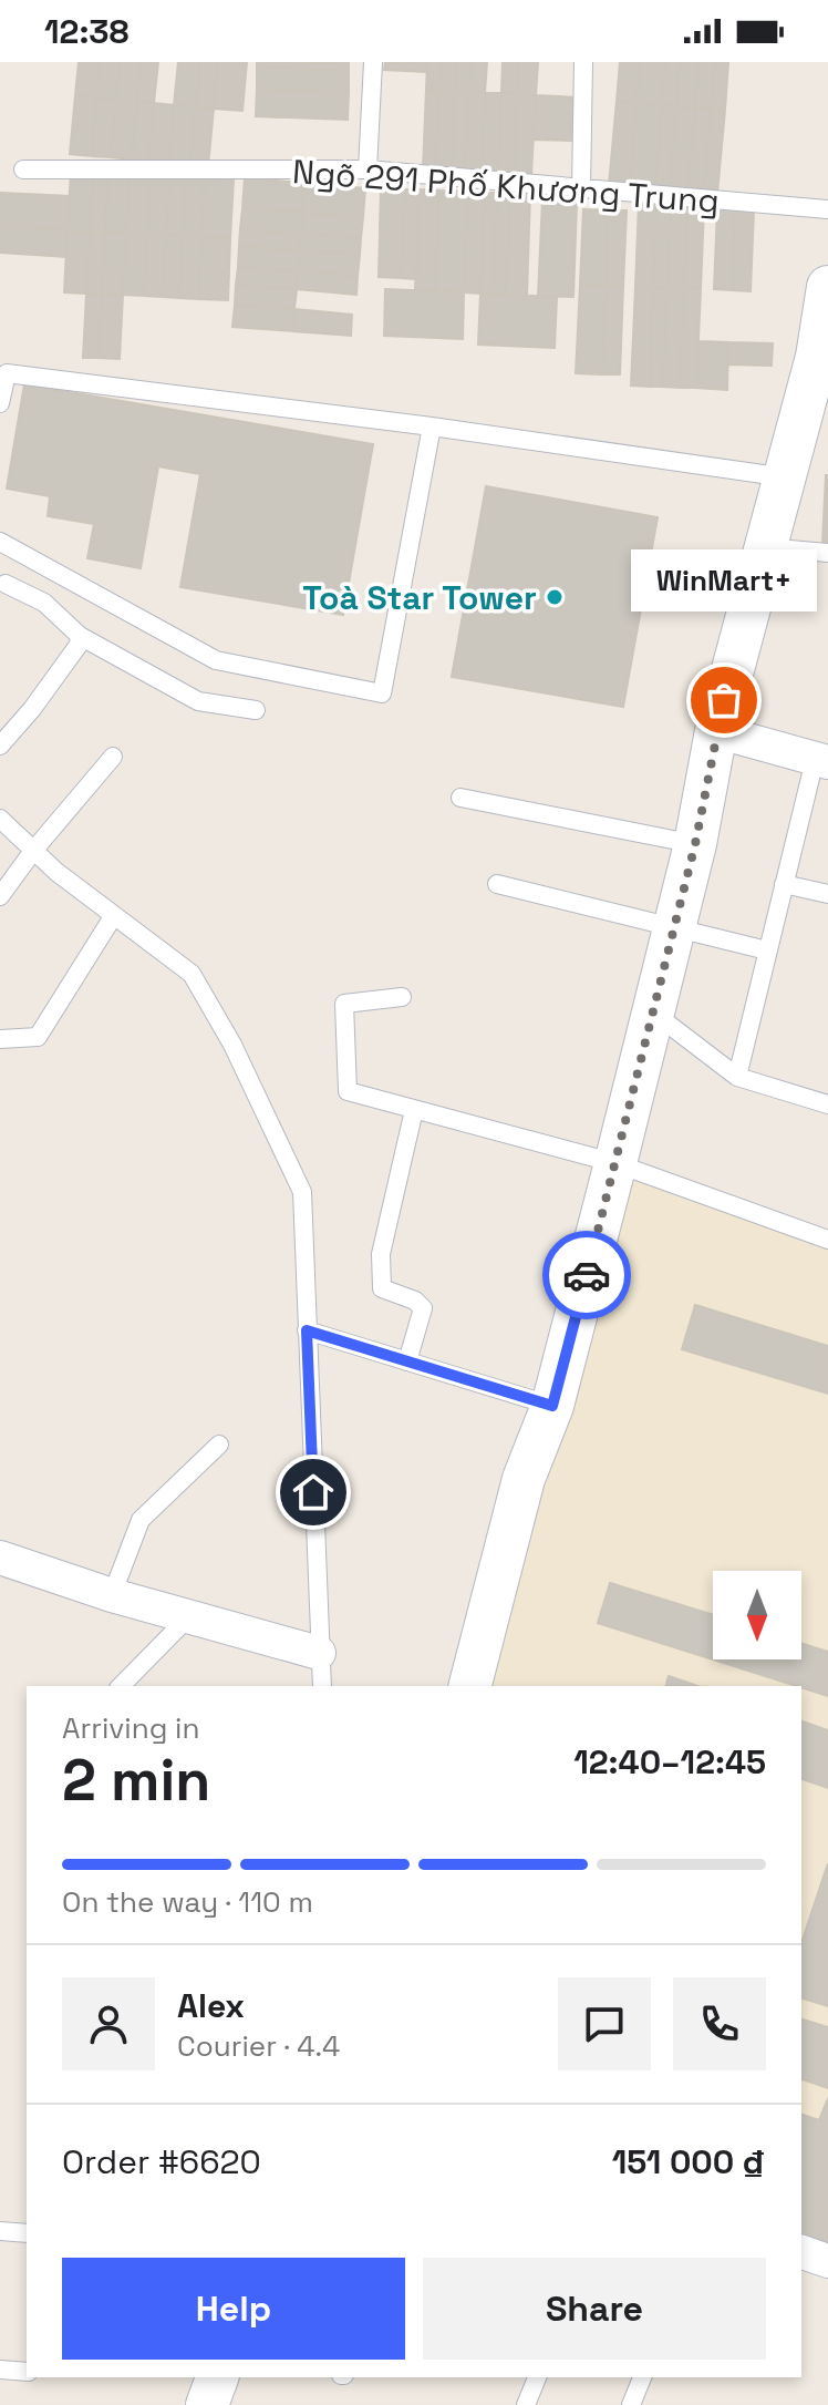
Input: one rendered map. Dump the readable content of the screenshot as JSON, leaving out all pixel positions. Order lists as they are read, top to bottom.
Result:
{
  "streets": {
    "lane": ["Ngõ 291 Phố Khương Trung"]
  },
  "places": ["Toà Star Tower", "WinMart+"],
  "north": "bottom",
  "page": {
    "status": "12:38",
    "bubble": "WinMart+",
    "heading": ["2 min", "Arriving in", "12:40–12:45"],
    "panel": [
      "Alex",
      "Courier · 4.4",
      "Order #6620",
      "151 000 ₫"
    ],
    "bar": "On the way · 110 m",
    "buttons": ["Help", "Share"]
  }
}
